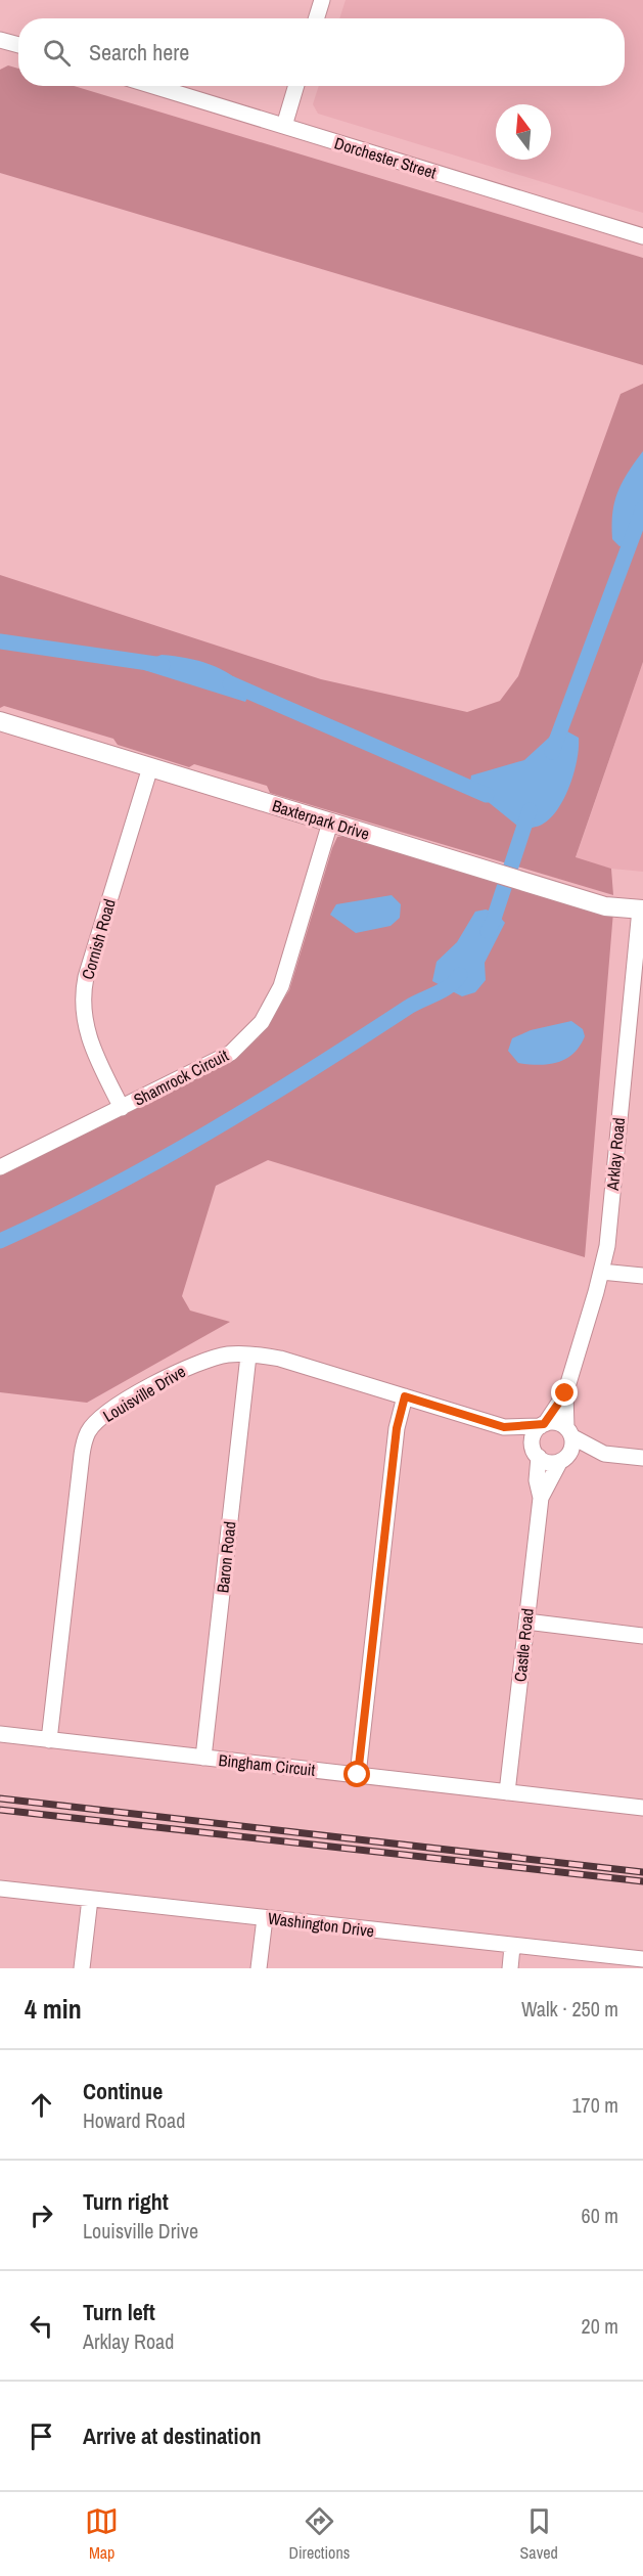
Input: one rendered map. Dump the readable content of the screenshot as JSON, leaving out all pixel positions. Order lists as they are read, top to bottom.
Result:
{
  "streets": {
    "street": [
      "Dorchester Street",
      "Baxterpark Drive",
      "Cornish Road",
      "Shamrock Circuit",
      "Arklay Road",
      "Louisville Drive",
      "Baron Road",
      "Castle Road",
      "Bingham Circuit",
      "Washington Drive"
    ]
  },
  "crossings": [
    ["Baxterpark Drive", "Cornish Road"],
    ["Baxterpark Drive", "Shamrock Circuit"],
    ["Baxterpark Drive", "Arklay Road"],
    ["Cornish Road", "Shamrock Circuit"],
    ["Arklay Road", "Louisville Drive"],
    ["Arklay Road", "Castle Road"],
    ["Louisville Drive", "Baron Road"],
    ["Louisville Drive", "Castle Road"],
    ["Louisville Drive", "Bingham Circuit"],
    ["Baron Road", "Bingham Circuit"],
    ["Castle Road", "Bingham Circuit"]
  ],
  "north": "top",
  "page": {
    "search": "Search here",
    "heading": ["4 min", "Walk · 250 m"],
    "list": [
      ["Continue", "Howard Road", "170 m"],
      ["Turn right", "Louisville Drive", "60 m"],
      ["Turn left", "Arklay Road", "20 m"],
      "Arrive at destination"
    ],
    "nav": ["Map", "Directions", "Saved"]
  }
}
